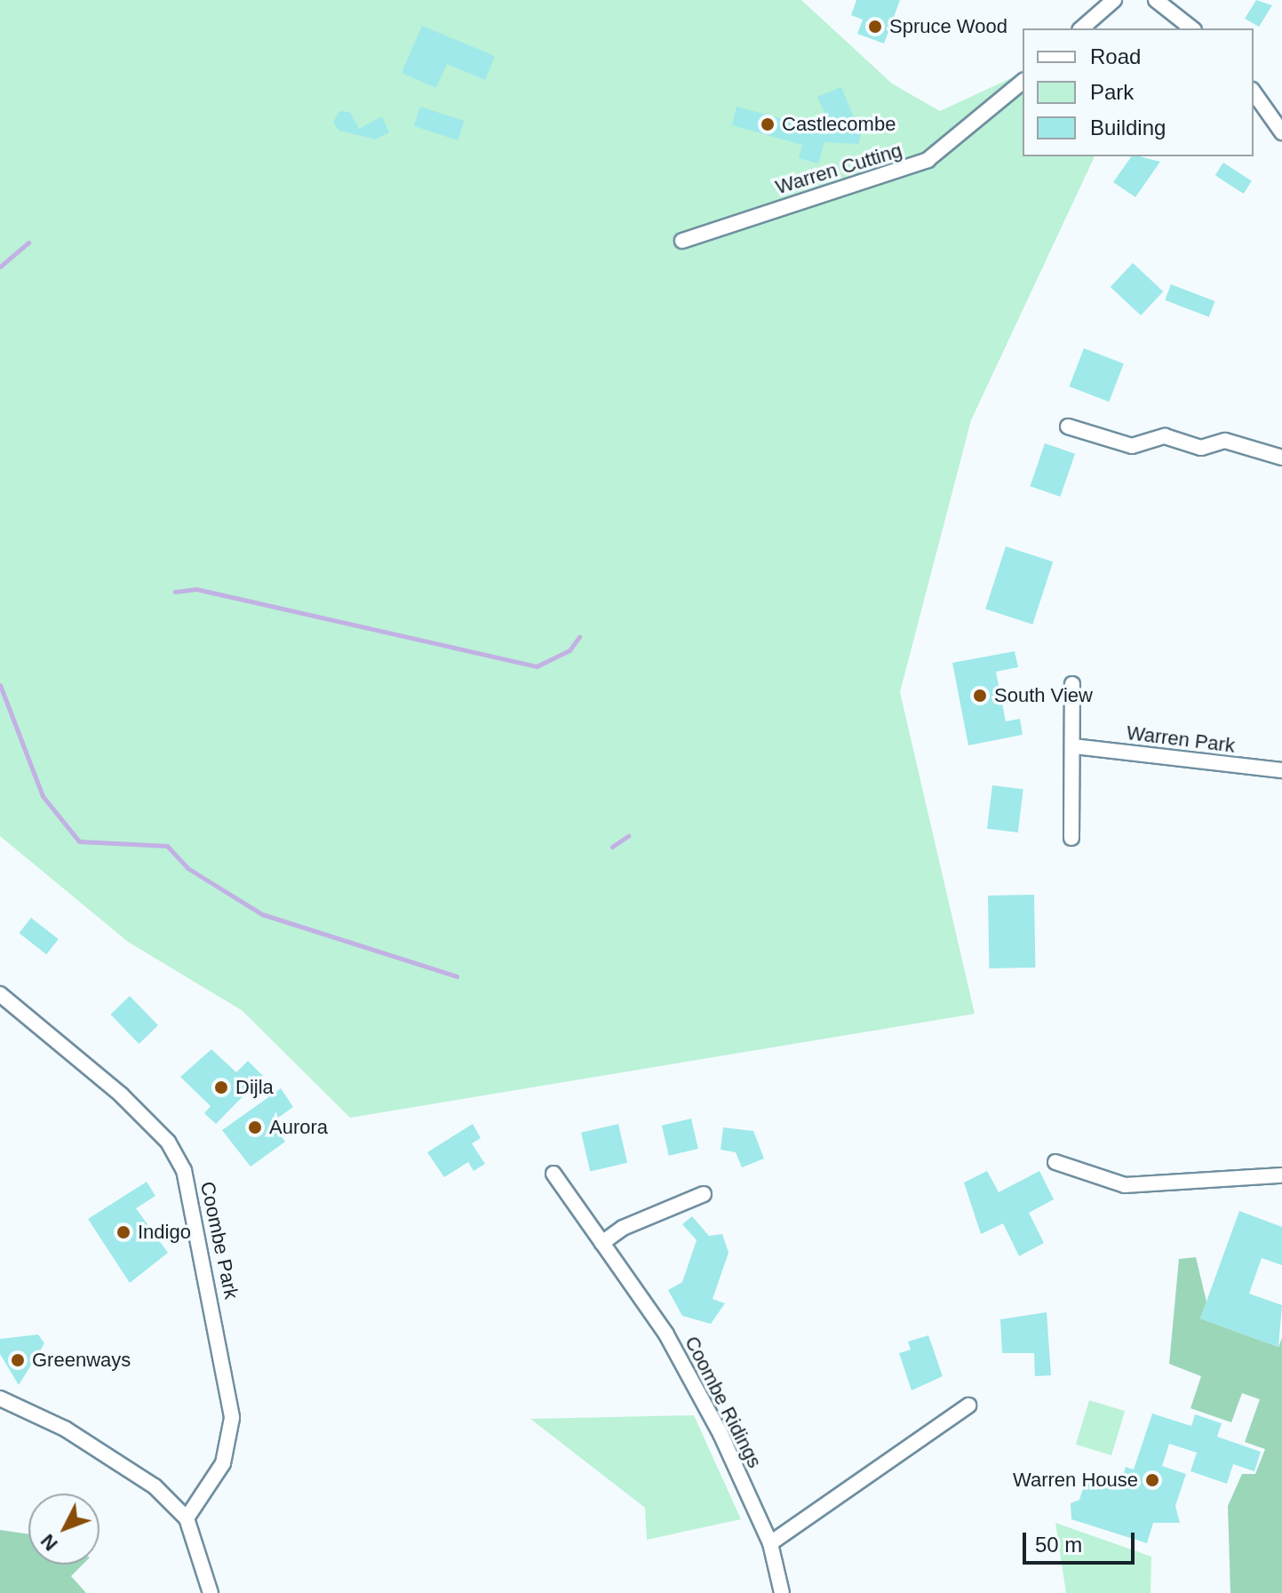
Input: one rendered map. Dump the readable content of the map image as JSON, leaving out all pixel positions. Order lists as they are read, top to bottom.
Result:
{
  "streets": {
    "street": [
      "Warren Cutting",
      "Warren Park",
      "Coombe Park",
      "Coombe Ridings"
    ]
  },
  "places": [
    "Spruce Wood",
    "Castlecombe",
    "South View",
    "Dijla",
    "Aurora",
    "Indigo",
    "Greenways",
    "Warren House"
  ],
  "legend": ["Road", "Park", "Building"],
  "scale_bar": "50 m",
  "north": "bottom left"
}
